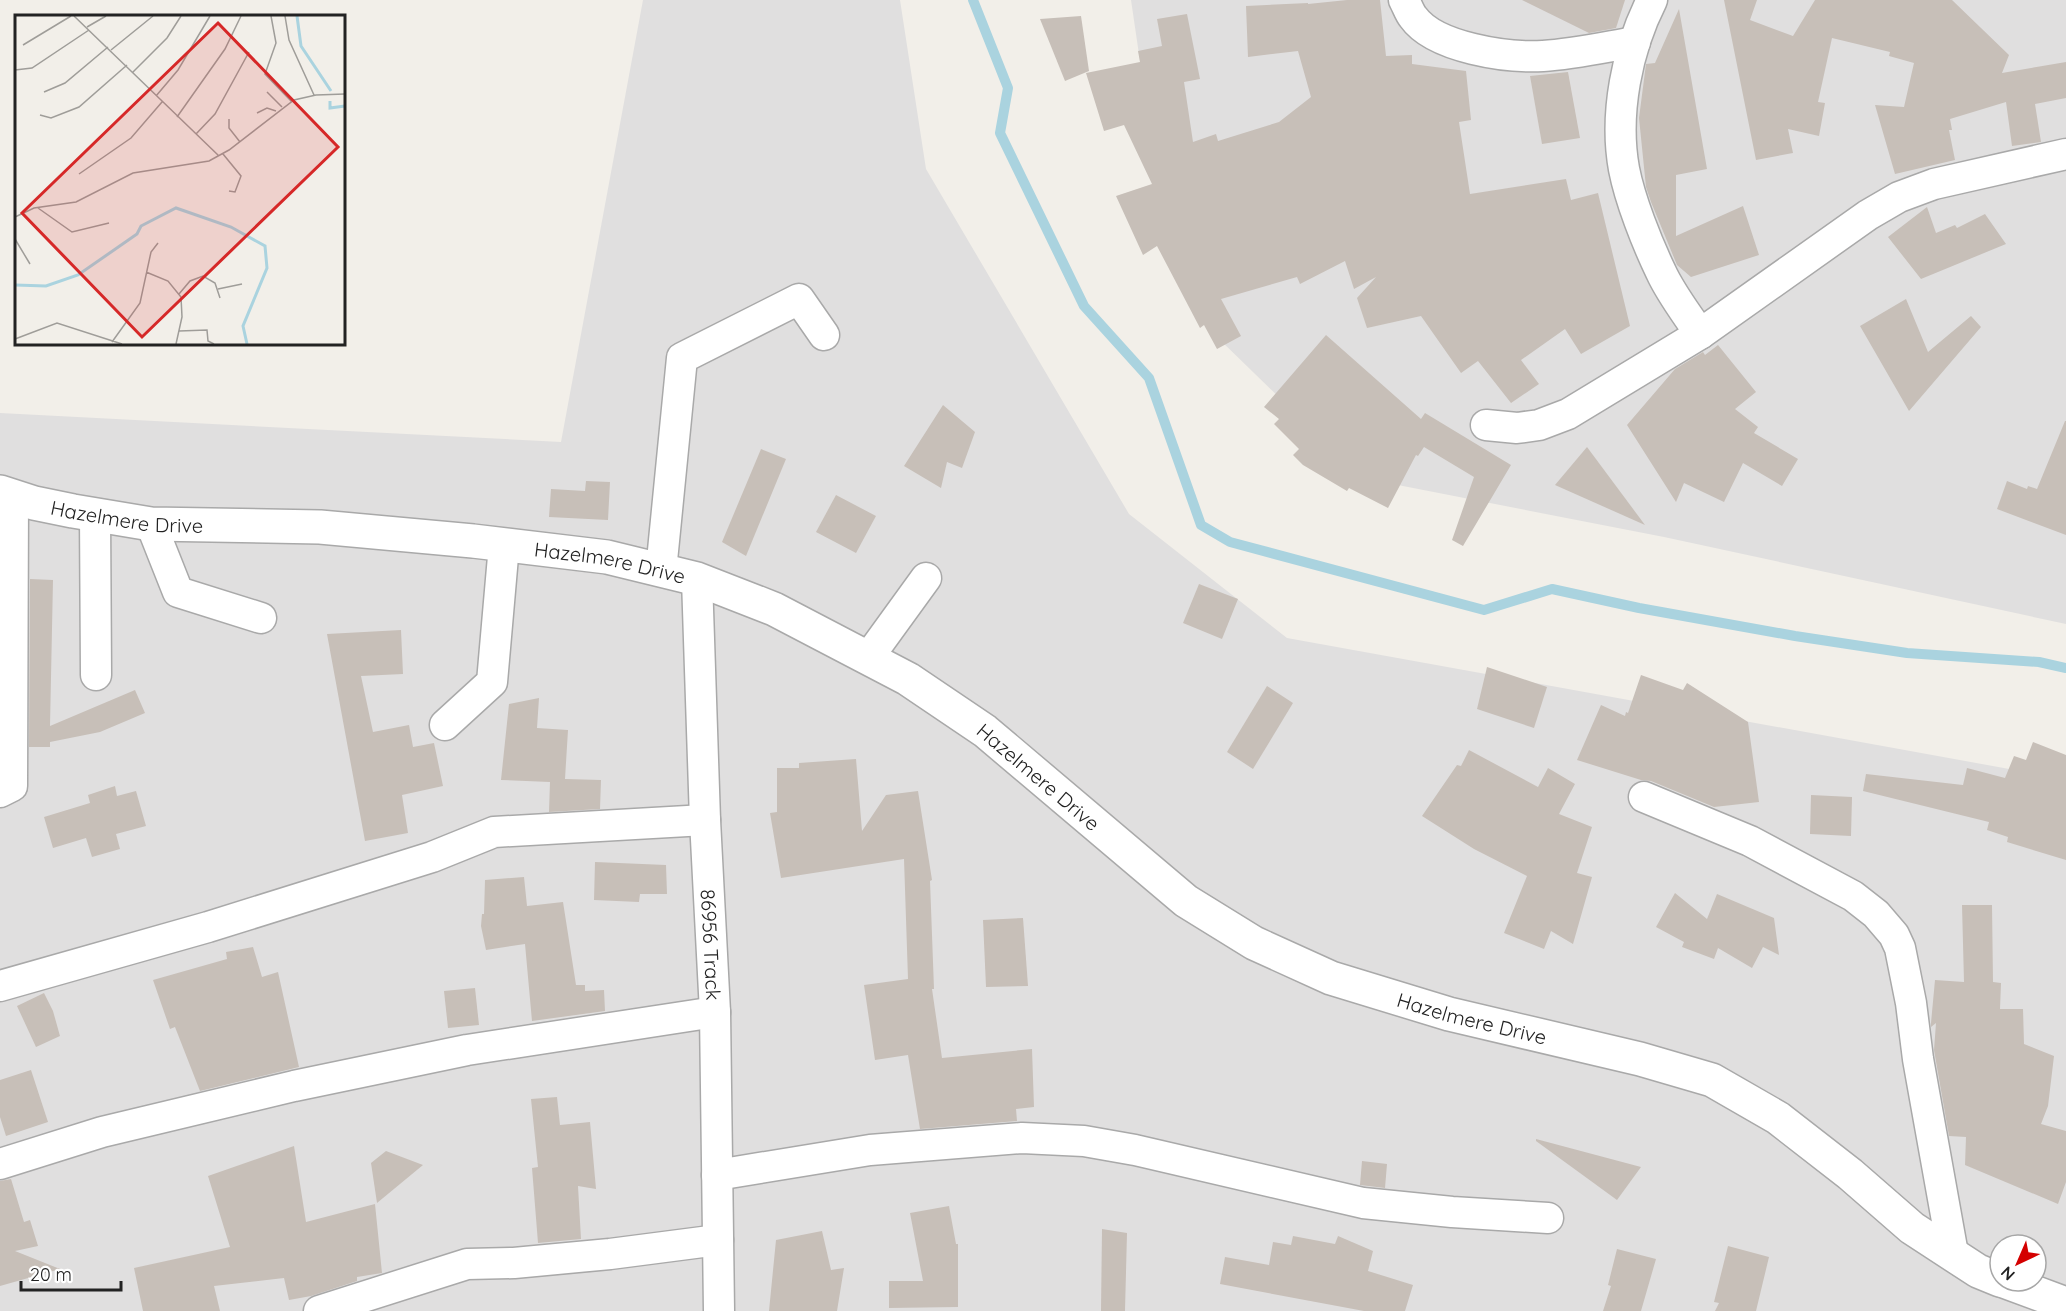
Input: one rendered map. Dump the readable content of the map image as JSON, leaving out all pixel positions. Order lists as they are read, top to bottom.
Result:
{
  "streets": {
    "street": ["Hazelmere Drive", "86956 Track"]
  },
  "crossings": [
    ["Hazelmere Drive", "86956 Track"]
  ],
  "scale_bar": "20 m",
  "north": "bottom left"
}
